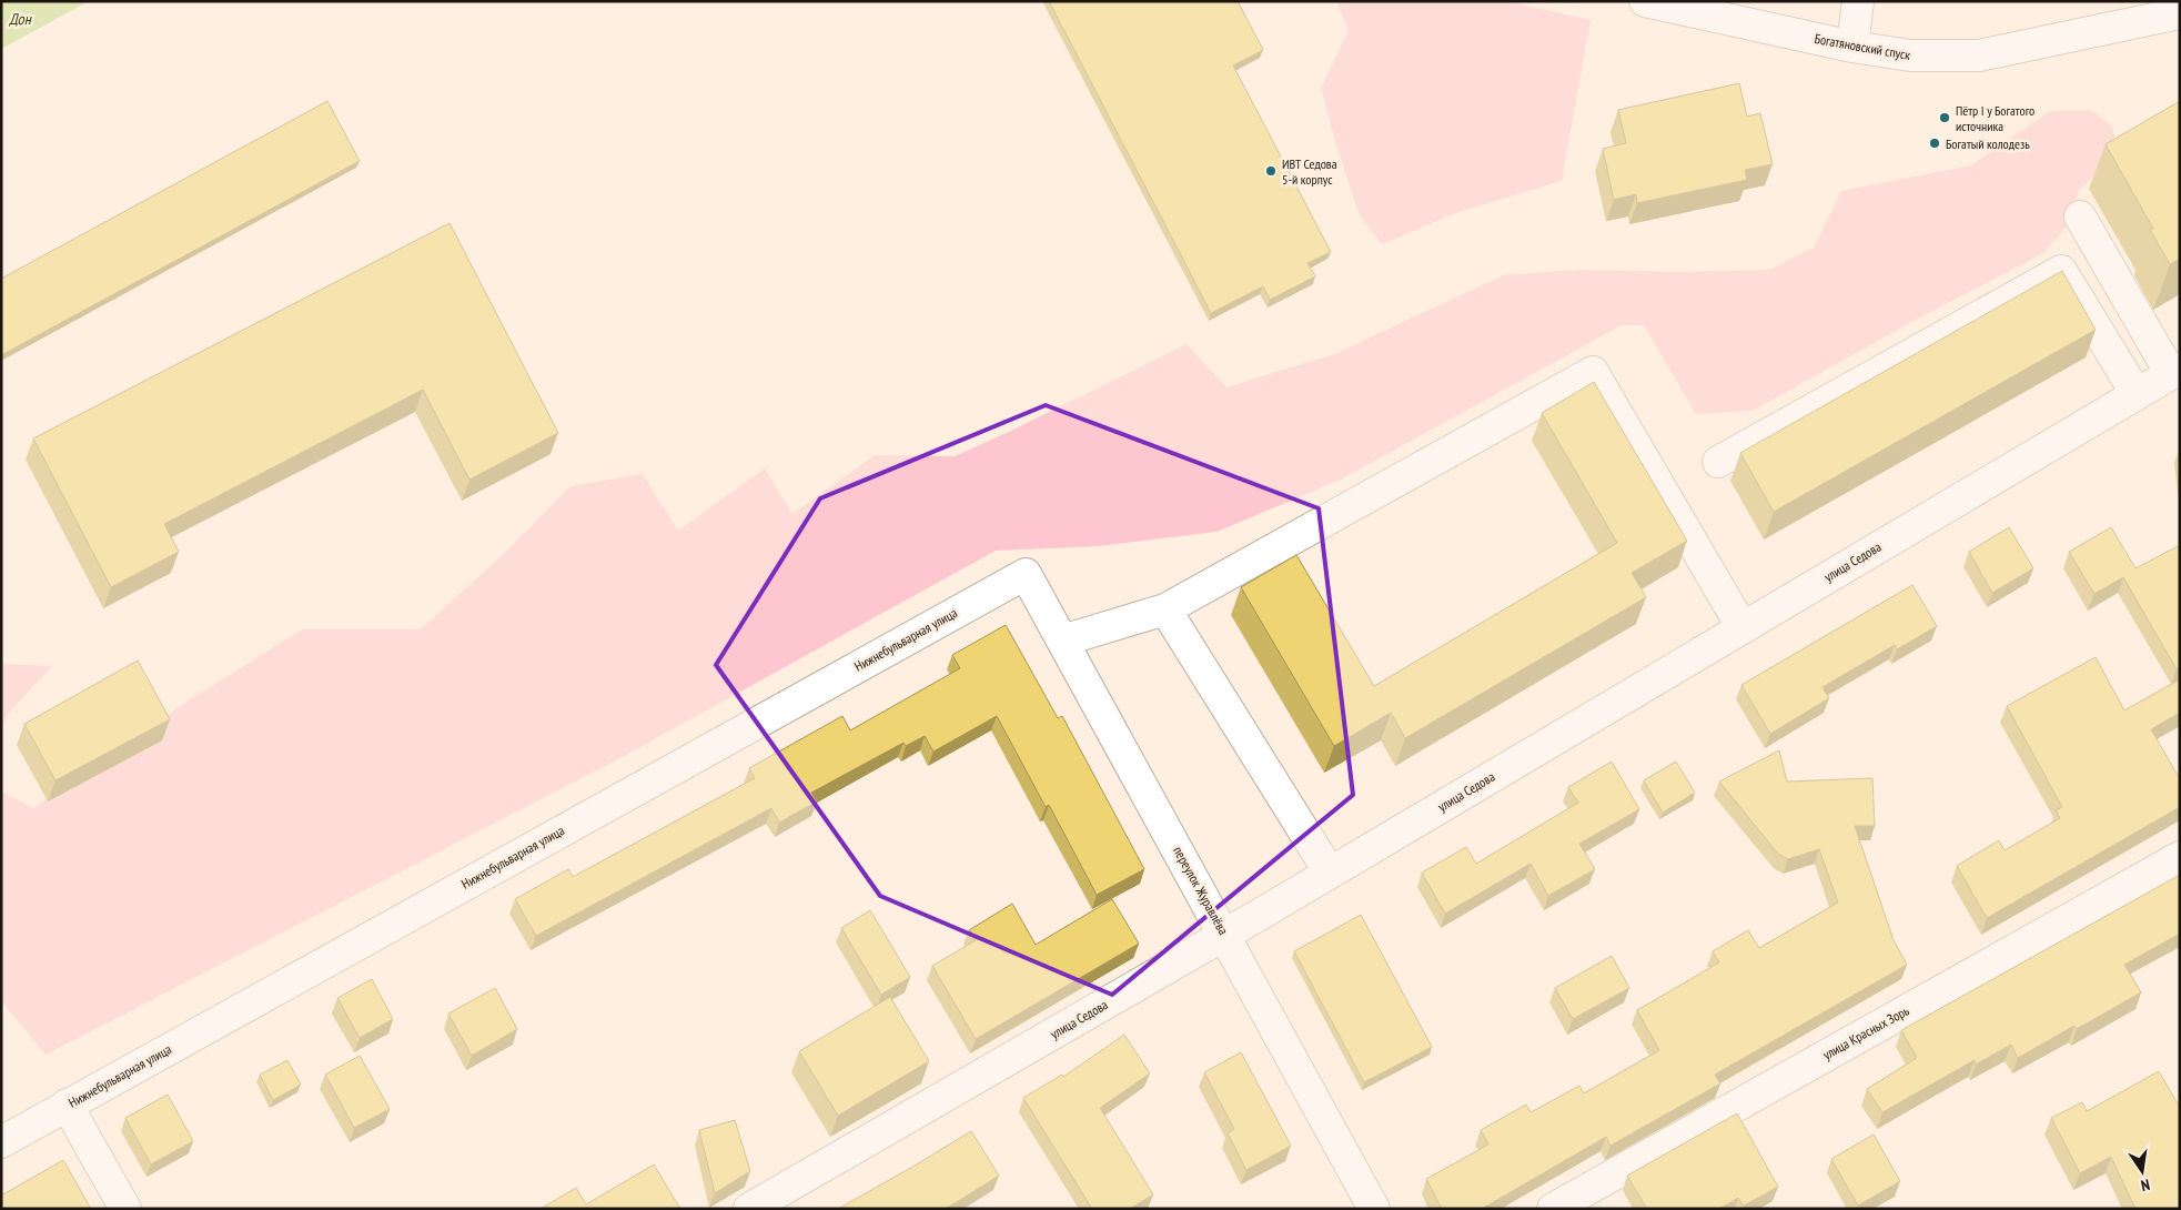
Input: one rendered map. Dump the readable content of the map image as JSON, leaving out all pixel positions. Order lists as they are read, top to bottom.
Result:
{
  "streets": {
    "street": [
      "Богатяновский спуск",
      "улица Седова",
      "Нижнебульварная улица",
      "переулок Журавлёва",
      "улица Красных Зорь"
    ]
  },
  "crossings": [
    ["улица Седова", "переулок Журавлёва"],
    ["Нижнебульварная улица", "переулок Журавлёва"]
  ],
  "water": ["Дон"],
  "places": ["Пётр I у Богатого источника", "Богатый колодезь", "ИВТ Седова 5-й корпус"],
  "north": "bottom"
}
